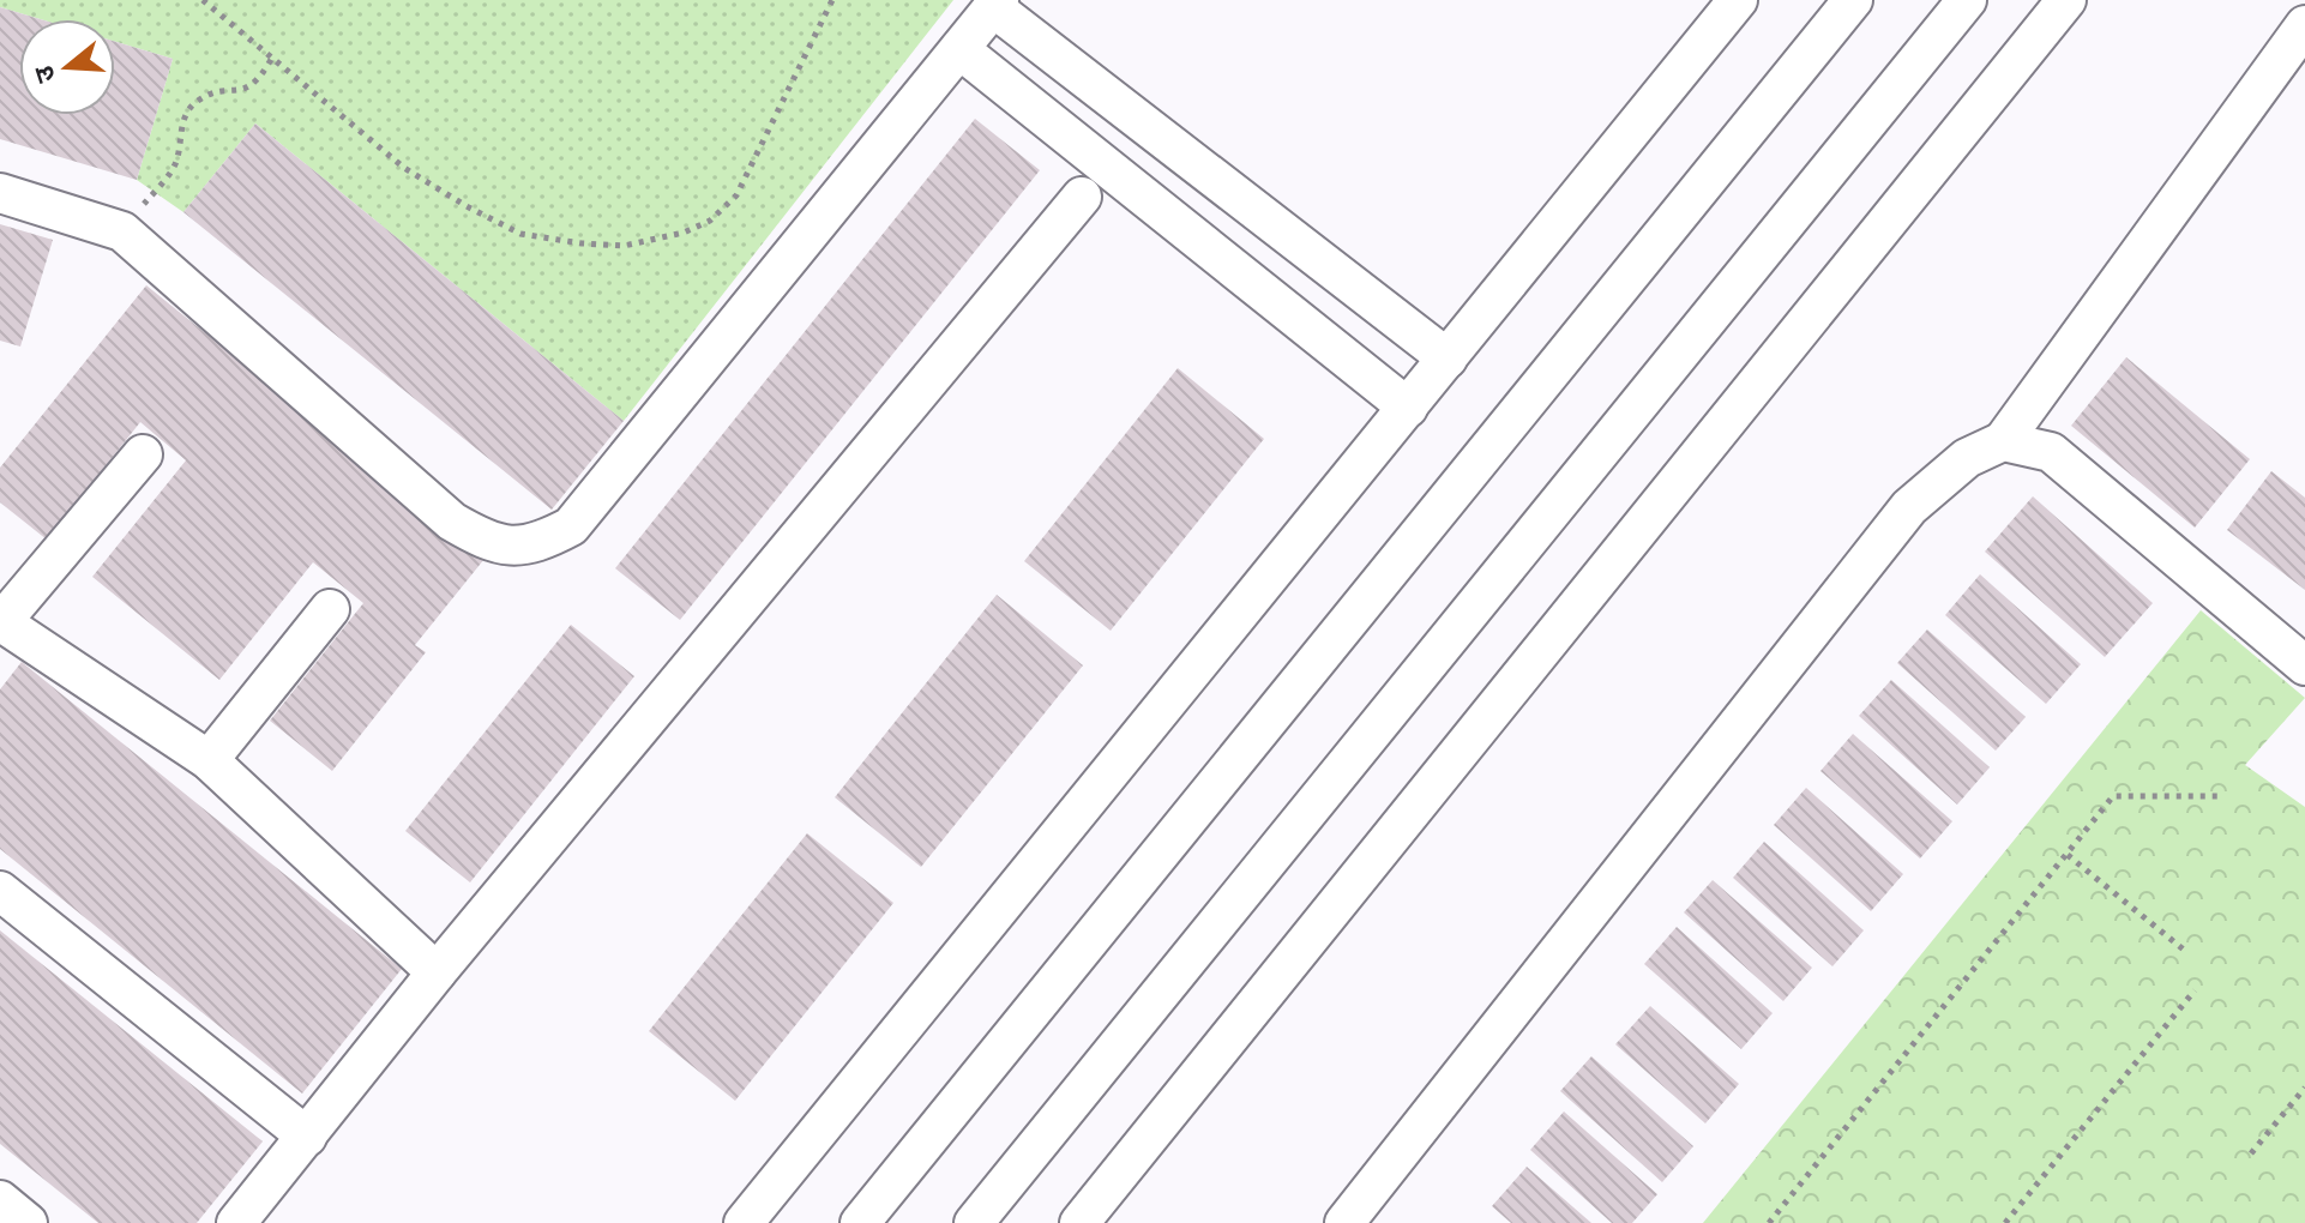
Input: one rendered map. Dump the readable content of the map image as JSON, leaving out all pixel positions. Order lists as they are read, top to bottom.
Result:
{
  "north": "left"
}
